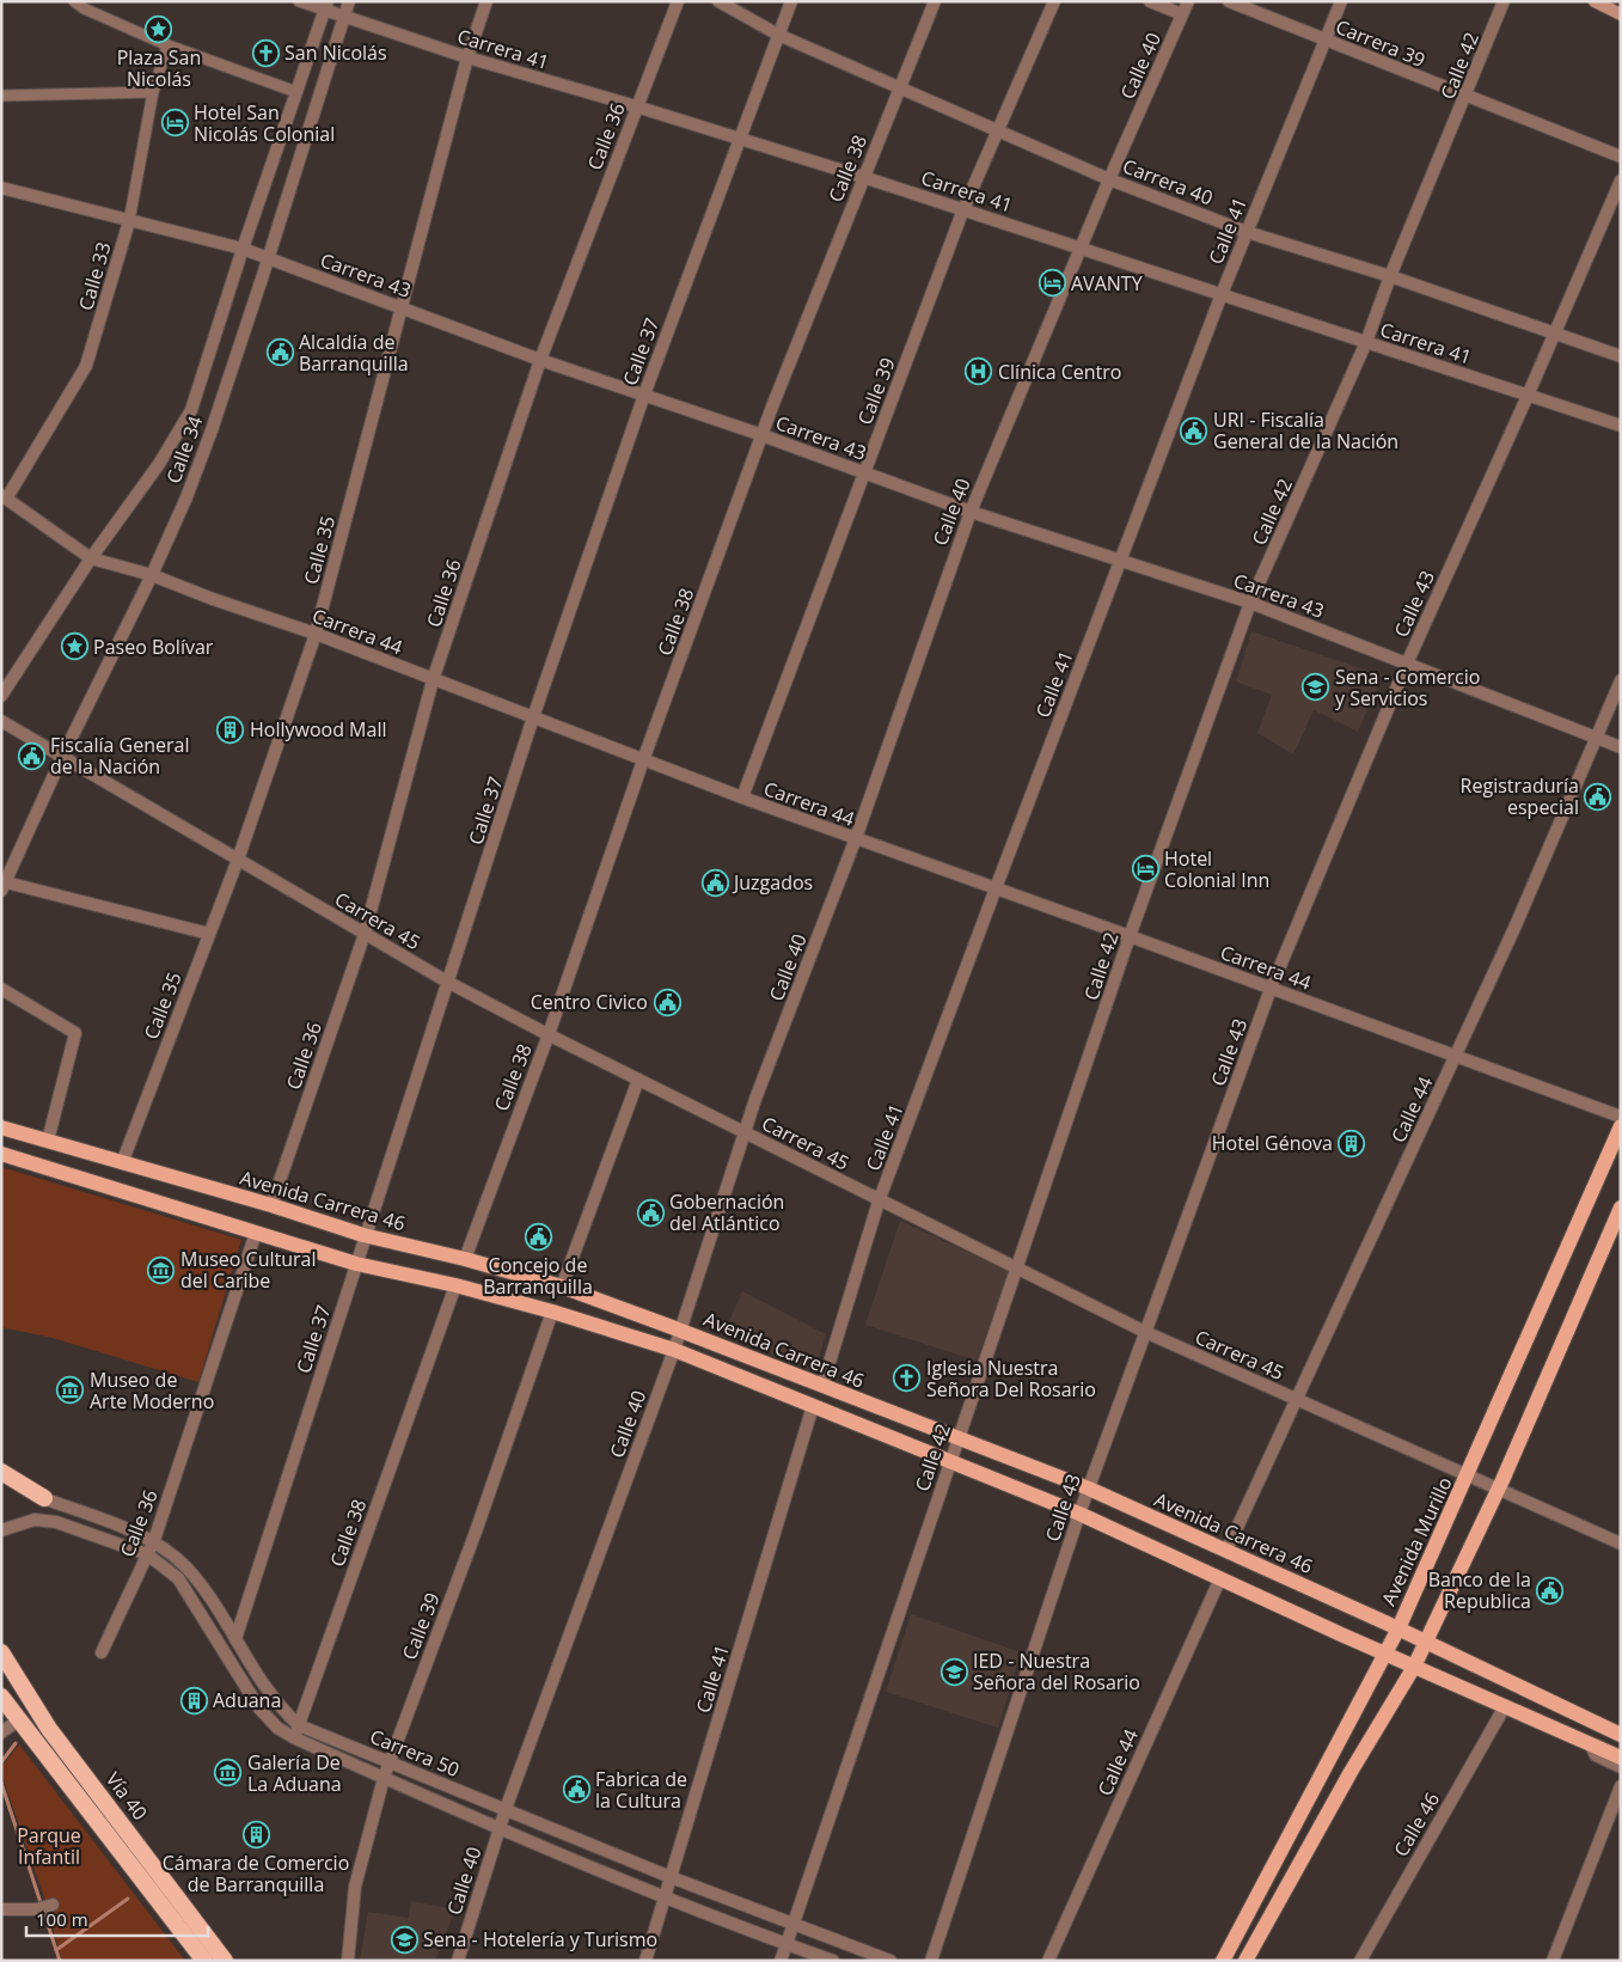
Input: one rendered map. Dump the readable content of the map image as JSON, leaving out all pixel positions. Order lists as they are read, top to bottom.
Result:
{
  "streets": {
    "highway": ["Vía 40"],
    "main road": ["Avenida Carrera 46", "Avenida Murillo"],
    "street": [
      "Carrera 39",
      "Carrera 41",
      "Calle 40",
      "Calle 42",
      "Calle 36",
      "Calle 38",
      "Carrera 40",
      "Calle 41",
      "Carrera 43",
      "Calle 33",
      "Calle 37",
      "Calle 39",
      "Calle 34",
      "Calle 35",
      "Calle 43",
      "Carrera 44",
      "Carrera 45",
      "Calle 44",
      "Carrera 50",
      "Calle 46"
    ]
  },
  "crossings": [
    ["Carrera 39", "Calle 42"],
    ["Carrera 39", "Calle 41"],
    ["Carrera 41", "Calle 40"],
    ["Carrera 41", "Calle 42"],
    ["Carrera 41", "Calle 36"],
    ["Carrera 41", "Calle 38"],
    ["Carrera 41", "Calle 41"],
    ["Carrera 41", "Calle 37"],
    ["Carrera 41", "Calle 39"],
    ["Carrera 41", "Calle 34"],
    ["Carrera 41", "Calle 35"],
    ["Carrera 41", "Calle 43"],
    ["Calle 40", "Carrera 40"],
    ["Calle 40", "Carrera 43"],
    ["Calle 40", "Carrera 44"],
    ["Calle 40", "Carrera 45"],
    ["Calle 40", "Avenida Carrera 46"],
    ["Calle 40", "Carrera 50"],
    ["Calle 42", "Carrera 40"],
    ["Calle 42", "Carrera 43"],
    ["Calle 42", "Carrera 44"],
    ["Calle 42", "Carrera 45"],
    ["Calle 42", "Avenida Carrera 46"],
    ["Calle 42", "Carrera 50"],
    ["Calle 36", "Carrera 43"],
    ["Calle 36", "Carrera 44"],
    ["Calle 36", "Carrera 45"],
    ["Calle 36", "Avenida Carrera 46"],
    ["Calle 36", "Carrera 50"],
    ["Calle 38", "Carrera 40"],
    ["Calle 38", "Carrera 43"],
    ["Calle 38", "Carrera 44"],
    ["Calle 38", "Carrera 45"],
    ["Calle 38", "Avenida Carrera 46"],
    ["Calle 38", "Carrera 50"],
    ["Carrera 40", "Calle 41"],
    ["Carrera 40", "Calle 37"],
    ["Carrera 40", "Calle 39"],
    ["Carrera 40", "Calle 43"],
    ["Calle 41", "Carrera 43"],
    ["Calle 41", "Carrera 44"],
    ["Calle 41", "Carrera 45"],
    ["Calle 41", "Avenida Carrera 46"],
    ["Calle 41", "Carrera 50"],
    ["Carrera 43", "Calle 33"],
    ["Carrera 43", "Calle 37"],
    ["Carrera 43", "Calle 39"],
    ["Carrera 43", "Calle 34"],
    ["Carrera 43", "Calle 35"],
    ["Carrera 43", "Calle 43"],
    ["Carrera 43", "Calle 44"],
    ["Calle 33", "Carrera 44"],
    ["Calle 37", "Carrera 44"],
    ["Calle 37", "Carrera 45"],
    ["Calle 37", "Avenida Carrera 46"],
    ["Calle 37", "Carrera 50"],
    ["Calle 39", "Carrera 44"],
    ["Calle 39", "Carrera 50"],
    ["Calle 34", "Carrera 44"],
    ["Calle 34", "Carrera 45"],
    ["Calle 35", "Carrera 44"],
    ["Calle 35", "Carrera 45"],
    ["Calle 35", "Avenida Carrera 46"],
    ["Calle 43", "Carrera 44"],
    ["Calle 43", "Carrera 45"],
    ["Calle 43", "Avenida Carrera 46"],
    ["Carrera 44", "Calle 44"],
    ["Carrera 45", "Calle 44"],
    ["Carrera 45", "Avenida Murillo"],
    ["Calle 44", "Avenida Carrera 46"],
    ["Avenida Carrera 46", "Avenida Murillo"]
  ],
  "parks": ["Parque Infantil"],
  "places": {
    "place": ["Plaza San Nicolás", "Paseo Bolívar"],
    "church": ["San Nicolás", "Iglesia Nuestra Señora Del Rosario"],
    "hotel": ["Hotel San Nicolás Colonial", "AVANTY", "Hotel Colonial Inn"],
    "public building": [
      "Alcaldía de Barranquilla",
      "URI - Fiscalía General de la Nación",
      "Fiscalía General de la Nación",
      "Registraduría especial",
      "Juzgados",
      "Centro Civico",
      "Gobernación del Atlántico",
      "Concejo de Barranquilla",
      "Banco de la Republica",
      "Fabrica de la Cultura"
    ],
    "hospital": ["Clínica Centro"],
    "school or university": ["Sena - Comercio y Servicios", "IED - Nuestra Señora del Rosario", "Sena - Hotelería y Turismo"],
    "building": [
      "Hollywood Mall",
      "Hotel Génova",
      "Aduana",
      "Cámara de Comercio de Barranquilla"
    ],
    "museum": ["Museo Cultural del Caribe", "Museo de Arte Moderno", "Galería De La Aduana"]
  },
  "scale_bar": "100 m"
}
